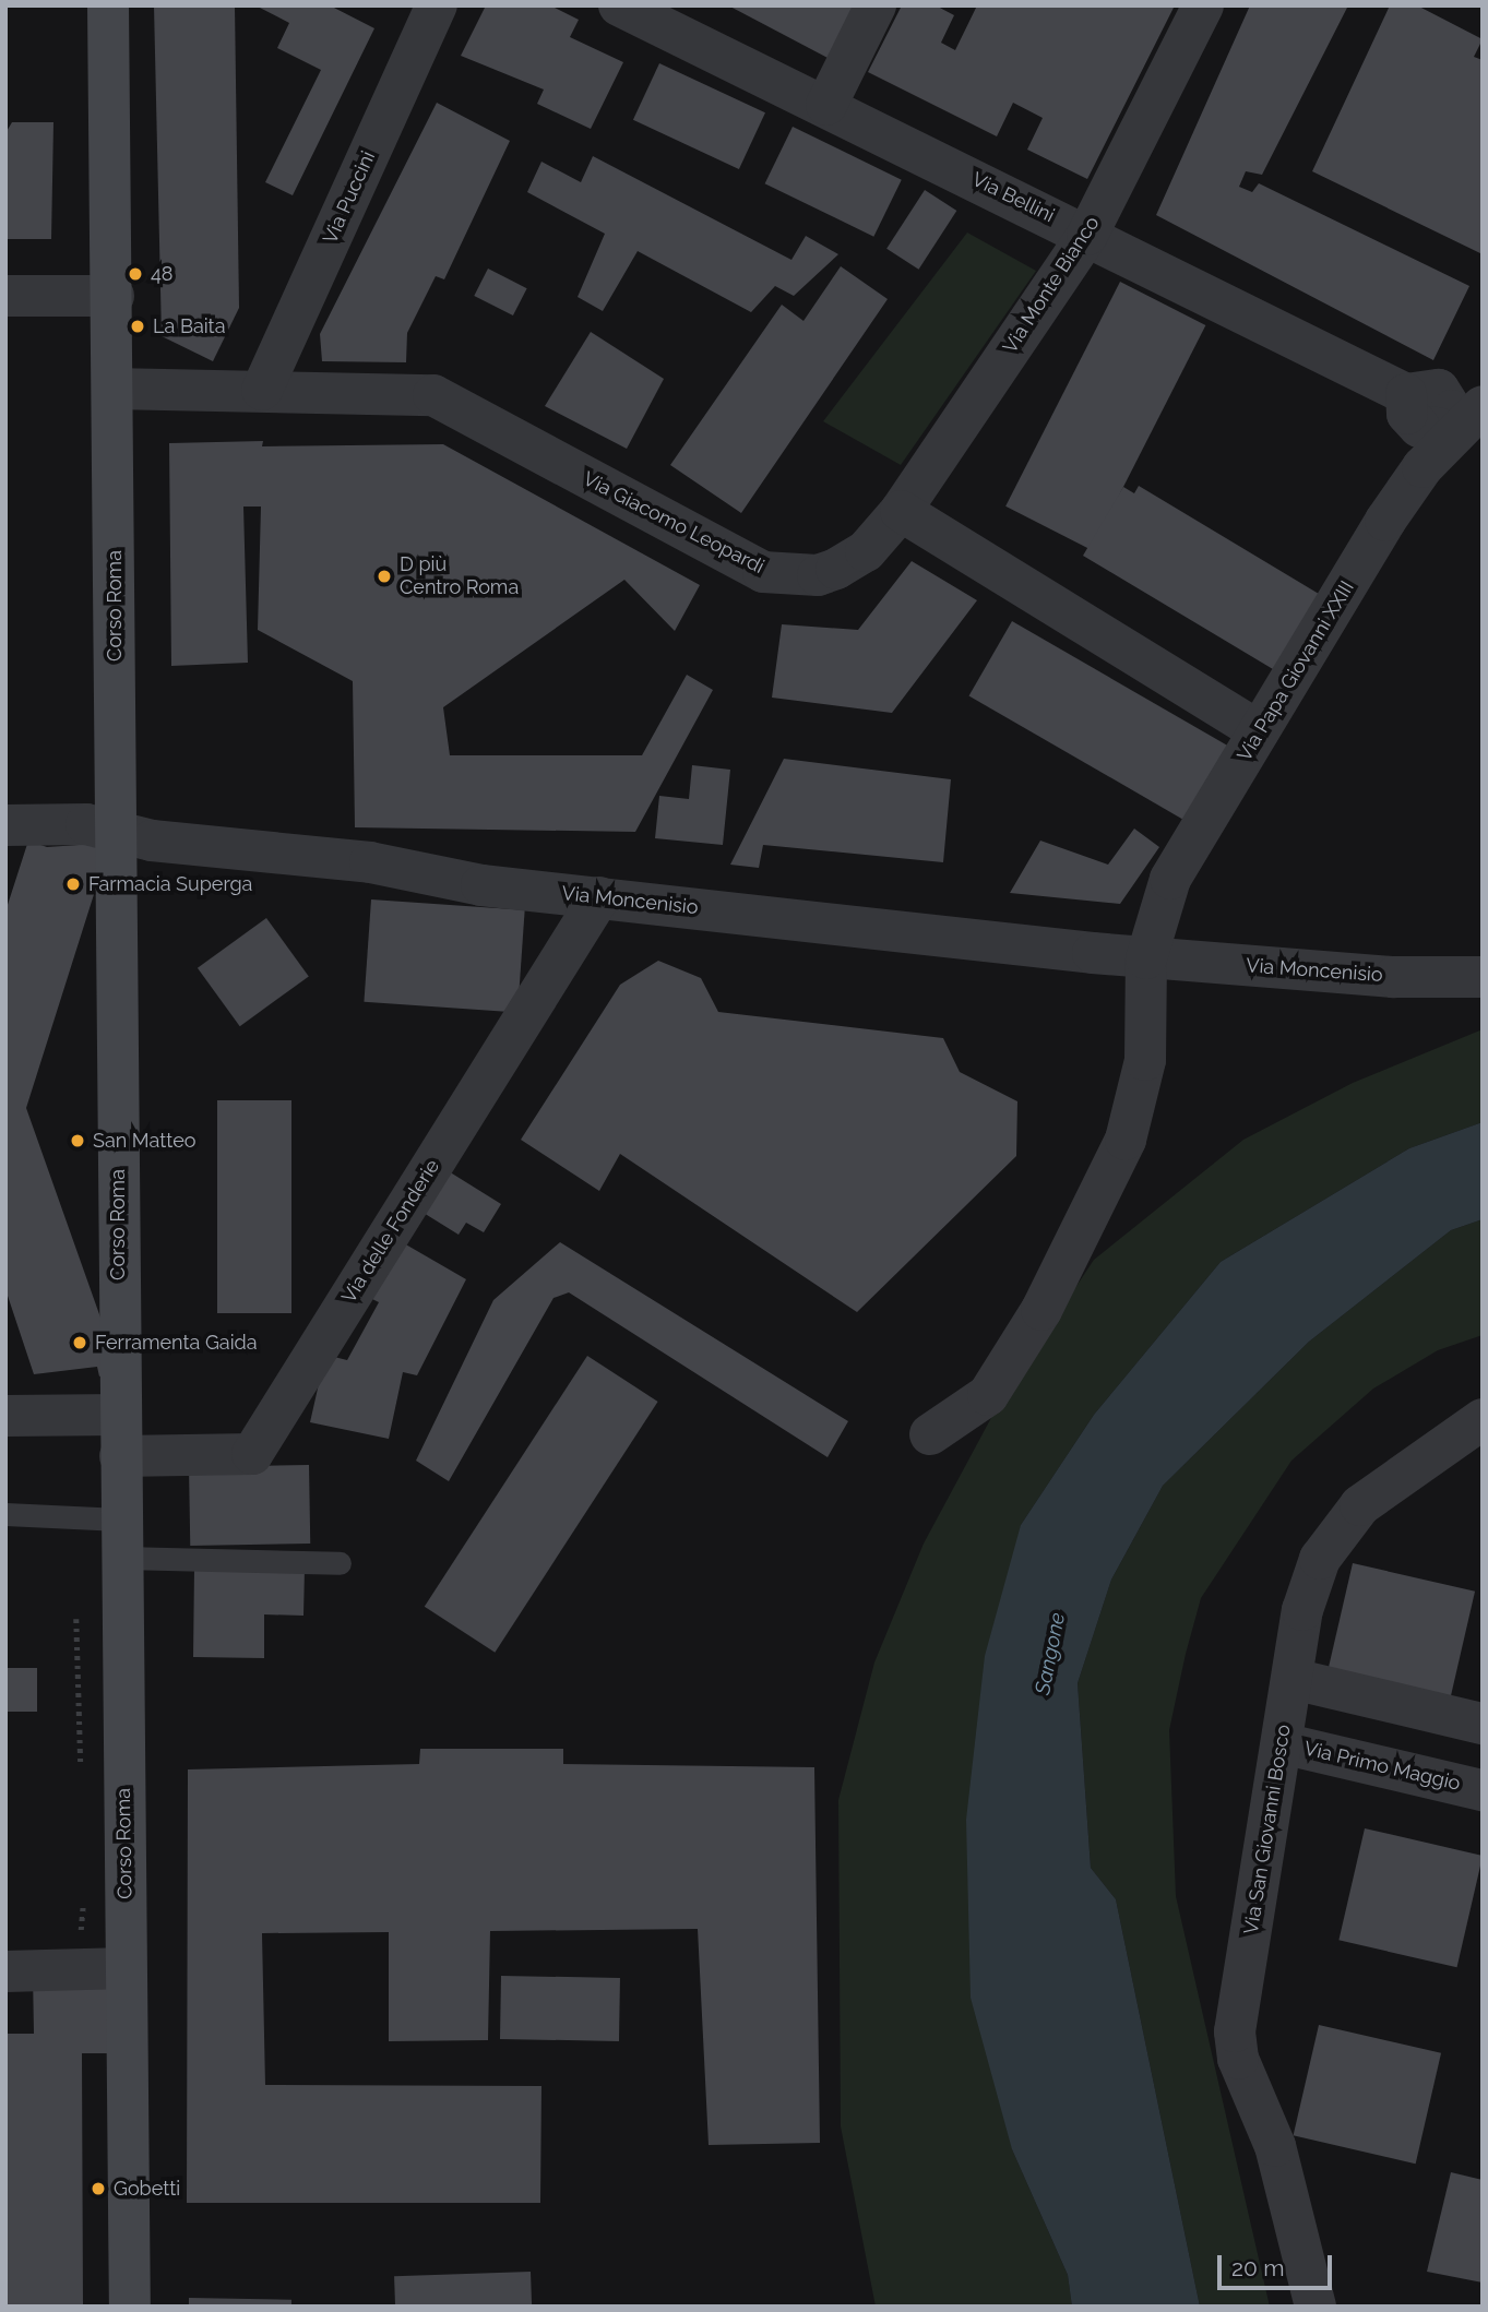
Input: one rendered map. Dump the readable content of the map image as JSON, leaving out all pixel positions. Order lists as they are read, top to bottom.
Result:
{
  "streets": {
    "street": [
      "Via Puccini",
      "Via Bellini",
      "Via Monte Bianco",
      "Via Giacomo Leopardi",
      "Corso Roma",
      "Via Papa Giovanni XXIII",
      "Via Moncenisio",
      "Via delle Fonderie",
      "Via Primo Maggio",
      "Via San Giovanni Bosco"
    ]
  },
  "crossings": [
    ["Via Puccini", "Via Giacomo Leopardi"],
    ["Via Bellini", "Via Monte Bianco"],
    ["Via Bellini", "Via Papa Giovanni XXIII"],
    ["Via Monte Bianco", "Via Giacomo Leopardi"],
    ["Via Giacomo Leopardi", "Corso Roma"],
    ["Corso Roma", "Via Moncenisio"],
    ["Corso Roma", "Via delle Fonderie"],
    ["Via Papa Giovanni XXIII", "Via Moncenisio"],
    ["Via Moncenisio", "Via delle Fonderie"],
    ["Via Primo Maggio", "Via San Giovanni Bosco"]
  ],
  "water": ["Sangone"],
  "places": [
    "48",
    "La Baita",
    "D più Centro Roma",
    "Farmacia Superga",
    "San Matteo",
    "Ferramenta Gaida",
    "Gobetti"
  ],
  "scale_bar": "20 m"
}
